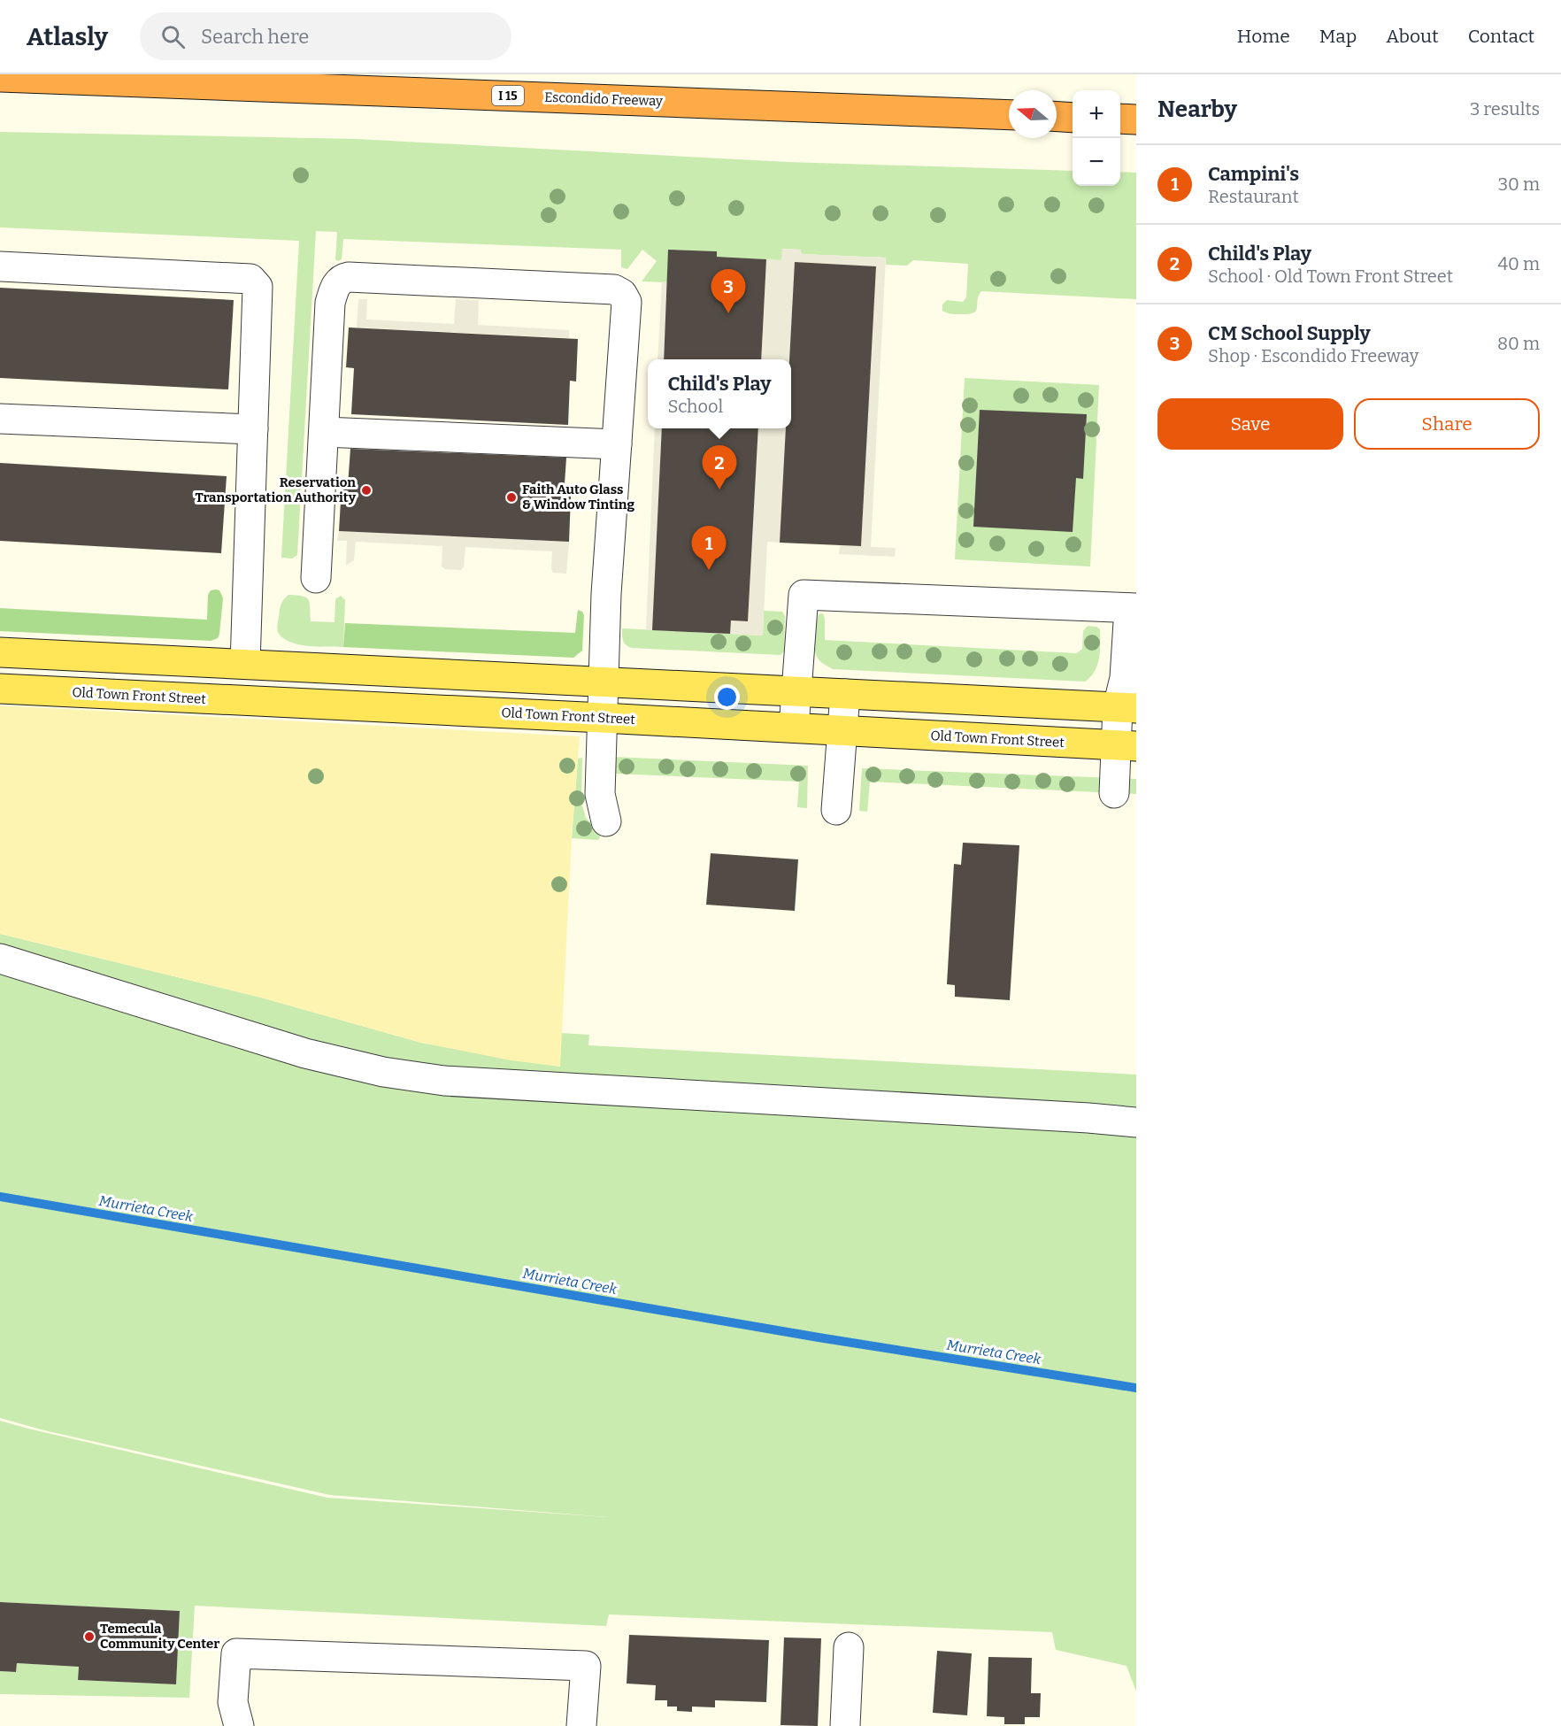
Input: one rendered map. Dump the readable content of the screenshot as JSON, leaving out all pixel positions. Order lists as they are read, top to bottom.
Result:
{
  "streets": {
    "highway": ["I 15", "Escondido Freeway"],
    "main road": ["Old Town Front Street"]
  },
  "water": ["Murrieta Creek"],
  "places": ["Reservation Transportation Authority", "Faith Auto Glass & Window Tinting", "Temecula Community Center"],
  "north": "left",
  "page": {
    "header": "Atlasly",
    "search": "Search here",
    "nav": [
      "Home",
      "Map",
      "About",
      "Contact"
    ],
    "heading": ["Nearby", "3 results"],
    "map_buttons": ["+", "−"],
    "list": [
      {
        "mark": "1",
        "name": "Campini's",
        "note": "Restaurant",
        "value": "30 m"
      },
      {
        "mark": "2",
        "name": "Child's Play",
        "note": "School · Old Town Front Street",
        "value": "40 m"
      },
      {
        "mark": "3",
        "name": "CM School Supply",
        "note": "Shop · Escondido Freeway",
        "value": "80 m"
      }
    ],
    "pins": ["3", "2", "1"],
    "popup": ["Child's Play", "School"],
    "buttons": ["Save", "Share"]
  }
}
